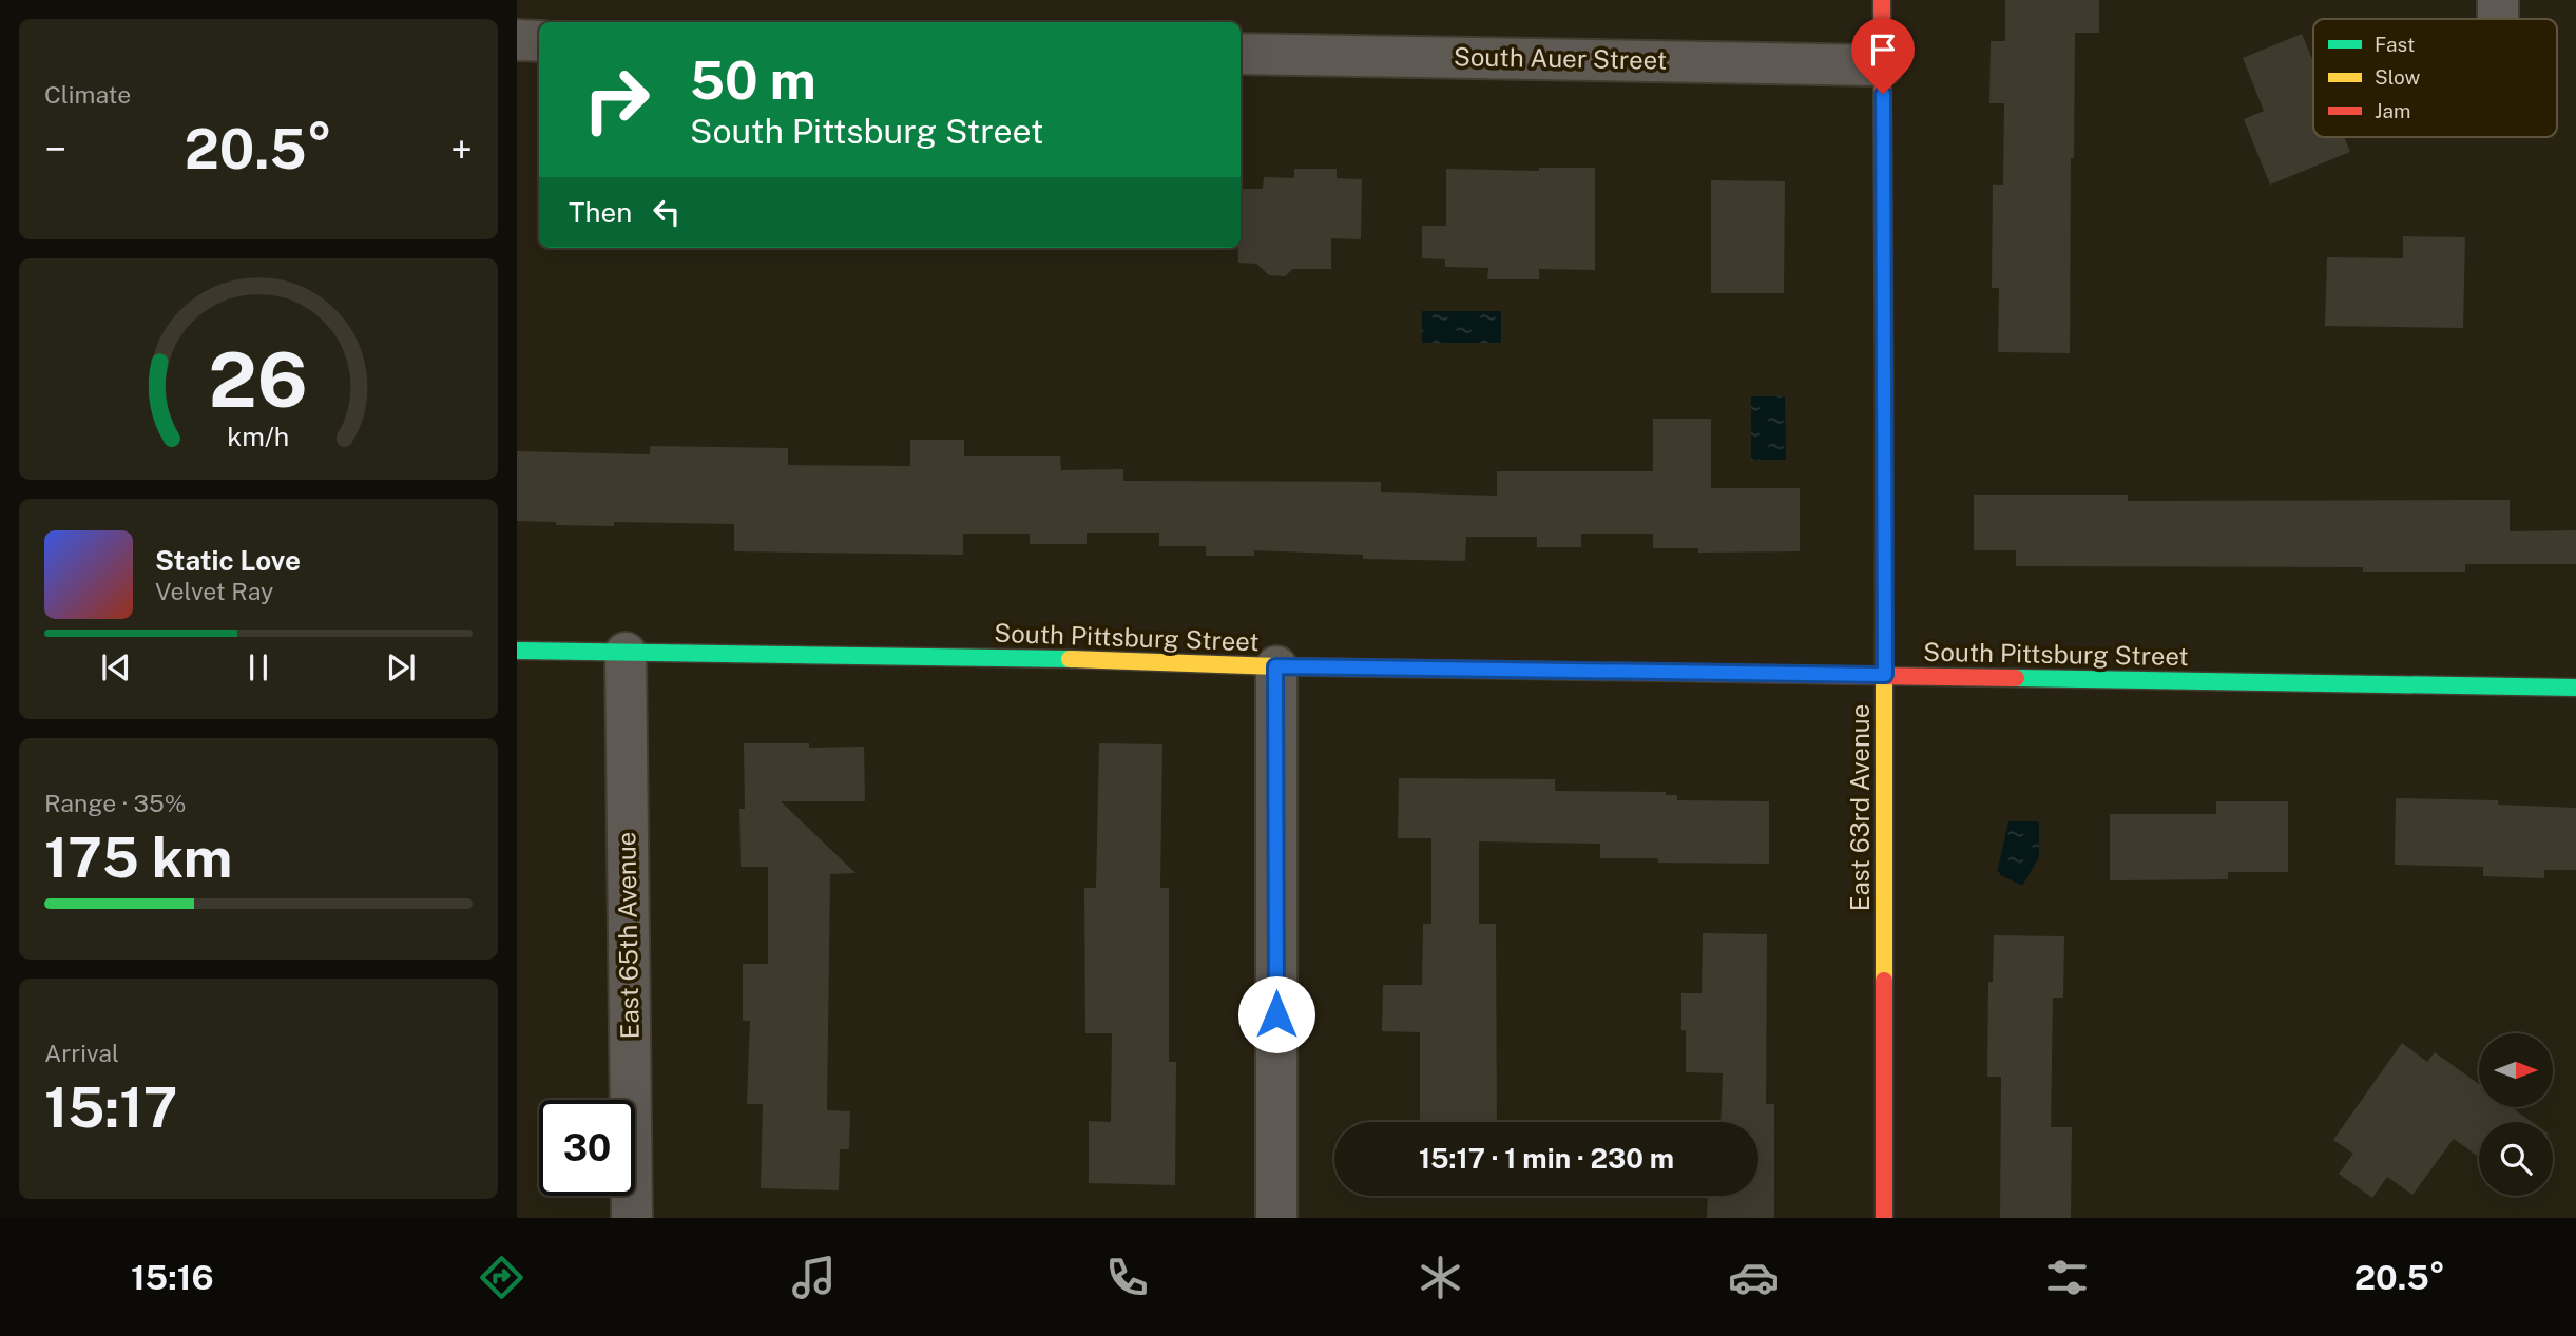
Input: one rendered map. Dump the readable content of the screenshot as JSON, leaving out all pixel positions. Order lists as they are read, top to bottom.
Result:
{
  "streets": {
    "street": [
      "South Auer Street",
      "South Pittsburg Street",
      "East 63rd Avenue",
      "East 65th Avenue"
    ]
  },
  "crossings": [
    ["South Auer Street", "East 63rd Avenue"],
    ["South Pittsburg Street", "East 63rd Avenue"],
    ["South Pittsburg Street", "East 65th Avenue"]
  ],
  "legend": ["Fast", "Slow", "Jam"],
  "north": "right",
  "page": {
    "tile": [
      "Climate",
      ["Range · 35%", "175 km"],
      ["Arrival", "15:17"]
    ],
    "turn": ["50 m", "South Pittsburg Street"],
    "heat": ["−", "20.5°", "+"],
    "then": "Then",
    "song": ["Static Love", "Velvet Ray"],
    "limit": "30",
    "trip": "15:17 · 1 min · 230 m",
    "tabs": ["15:16", "20.5°"],
    "gauge": ["26", "km/h"]
  }
}
